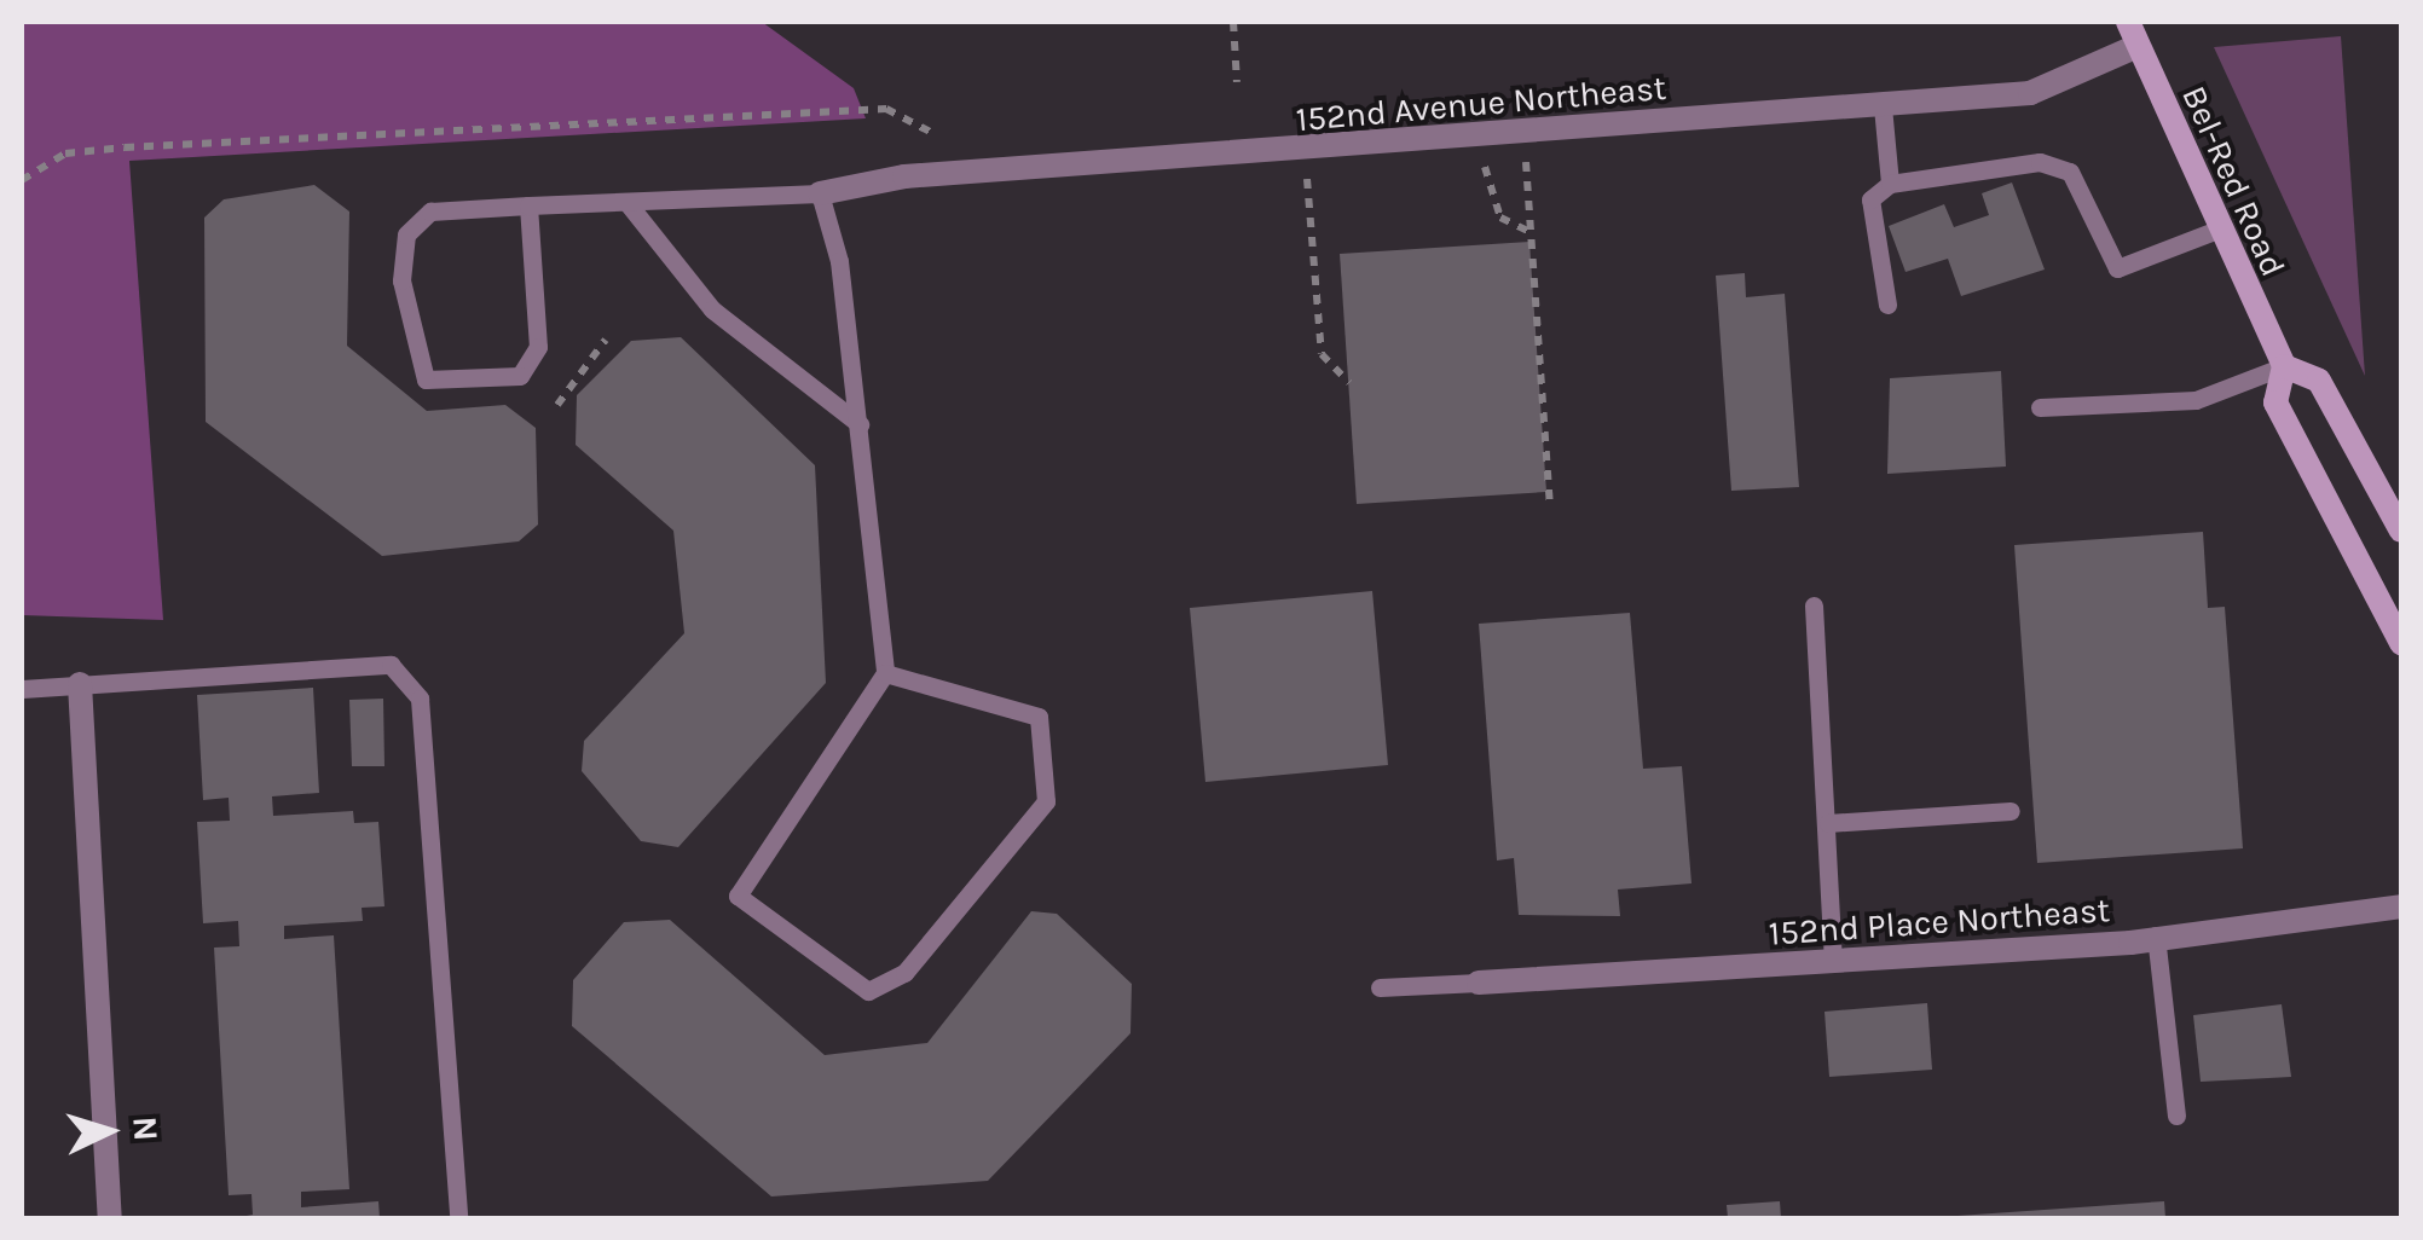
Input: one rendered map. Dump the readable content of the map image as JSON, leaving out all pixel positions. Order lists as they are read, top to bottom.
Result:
{
  "streets": {
    "main road": ["Bel-Red Road"],
    "street": ["152nd Avenue Northeast", "152nd Place Northeast"]
  },
  "crossings": [
    ["152nd Avenue Northeast", "Bel-Red Road"]
  ],
  "north": "right"
}
